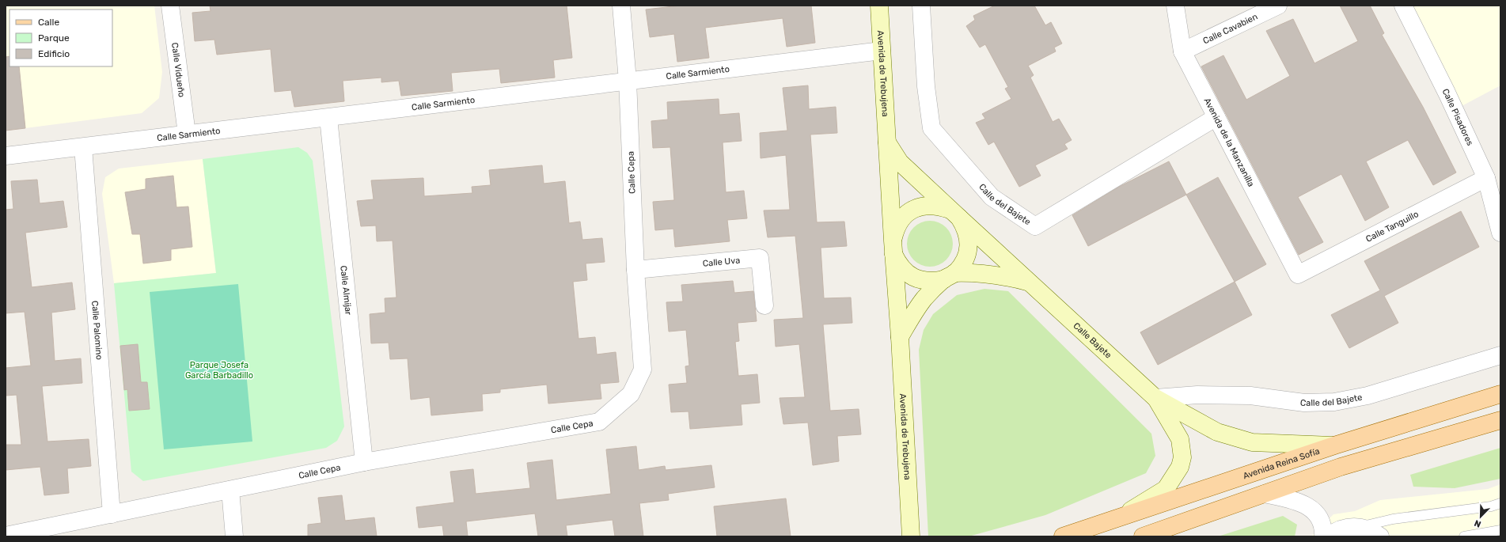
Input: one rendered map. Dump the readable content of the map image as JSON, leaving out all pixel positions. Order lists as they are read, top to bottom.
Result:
{
  "streets": {
    "main road": ["Avenida de Trebujena", "Calle Bajete", "Avenida Reina Sofía"],
    "street": [
      "Calle Cavabien",
      "Calle Vidueño",
      "Calle Sarmiento",
      "Calle Pisadores",
      "Avenida de la Manzanilla",
      "Calle Cepa",
      "Calle del Bajete",
      "Calle Tanguillo",
      "Calle Uva",
      "Calle Almijar",
      "Calle Palomino"
    ]
  },
  "crossings": [
    ["Calle Cavabien", "Avenida de la Manzanilla"],
    ["Calle Vidueño", "Calle Sarmiento"],
    ["Calle Sarmiento", "Avenida de Trebujena"],
    ["Calle Sarmiento", "Calle Cepa"],
    ["Calle Sarmiento", "Calle Almijar"],
    ["Calle Sarmiento", "Calle Palomino"],
    ["Avenida de Trebujena", "Calle Bajete"],
    ["Calle Pisadores", "Calle Tanguillo"],
    ["Avenida de la Manzanilla", "Calle del Bajete"],
    ["Avenida de la Manzanilla", "Calle Tanguillo"],
    ["Calle Cepa", "Calle Uva"],
    ["Calle Cepa", "Calle Almijar"],
    ["Calle Cepa", "Calle Palomino"],
    ["Calle del Bajete", "Calle Bajete"]
  ],
  "parks": ["Parque Josefa García Barbadillo"],
  "legend": ["Calle", "Parque", "Edificio"],
  "north": "bottom left"
}
